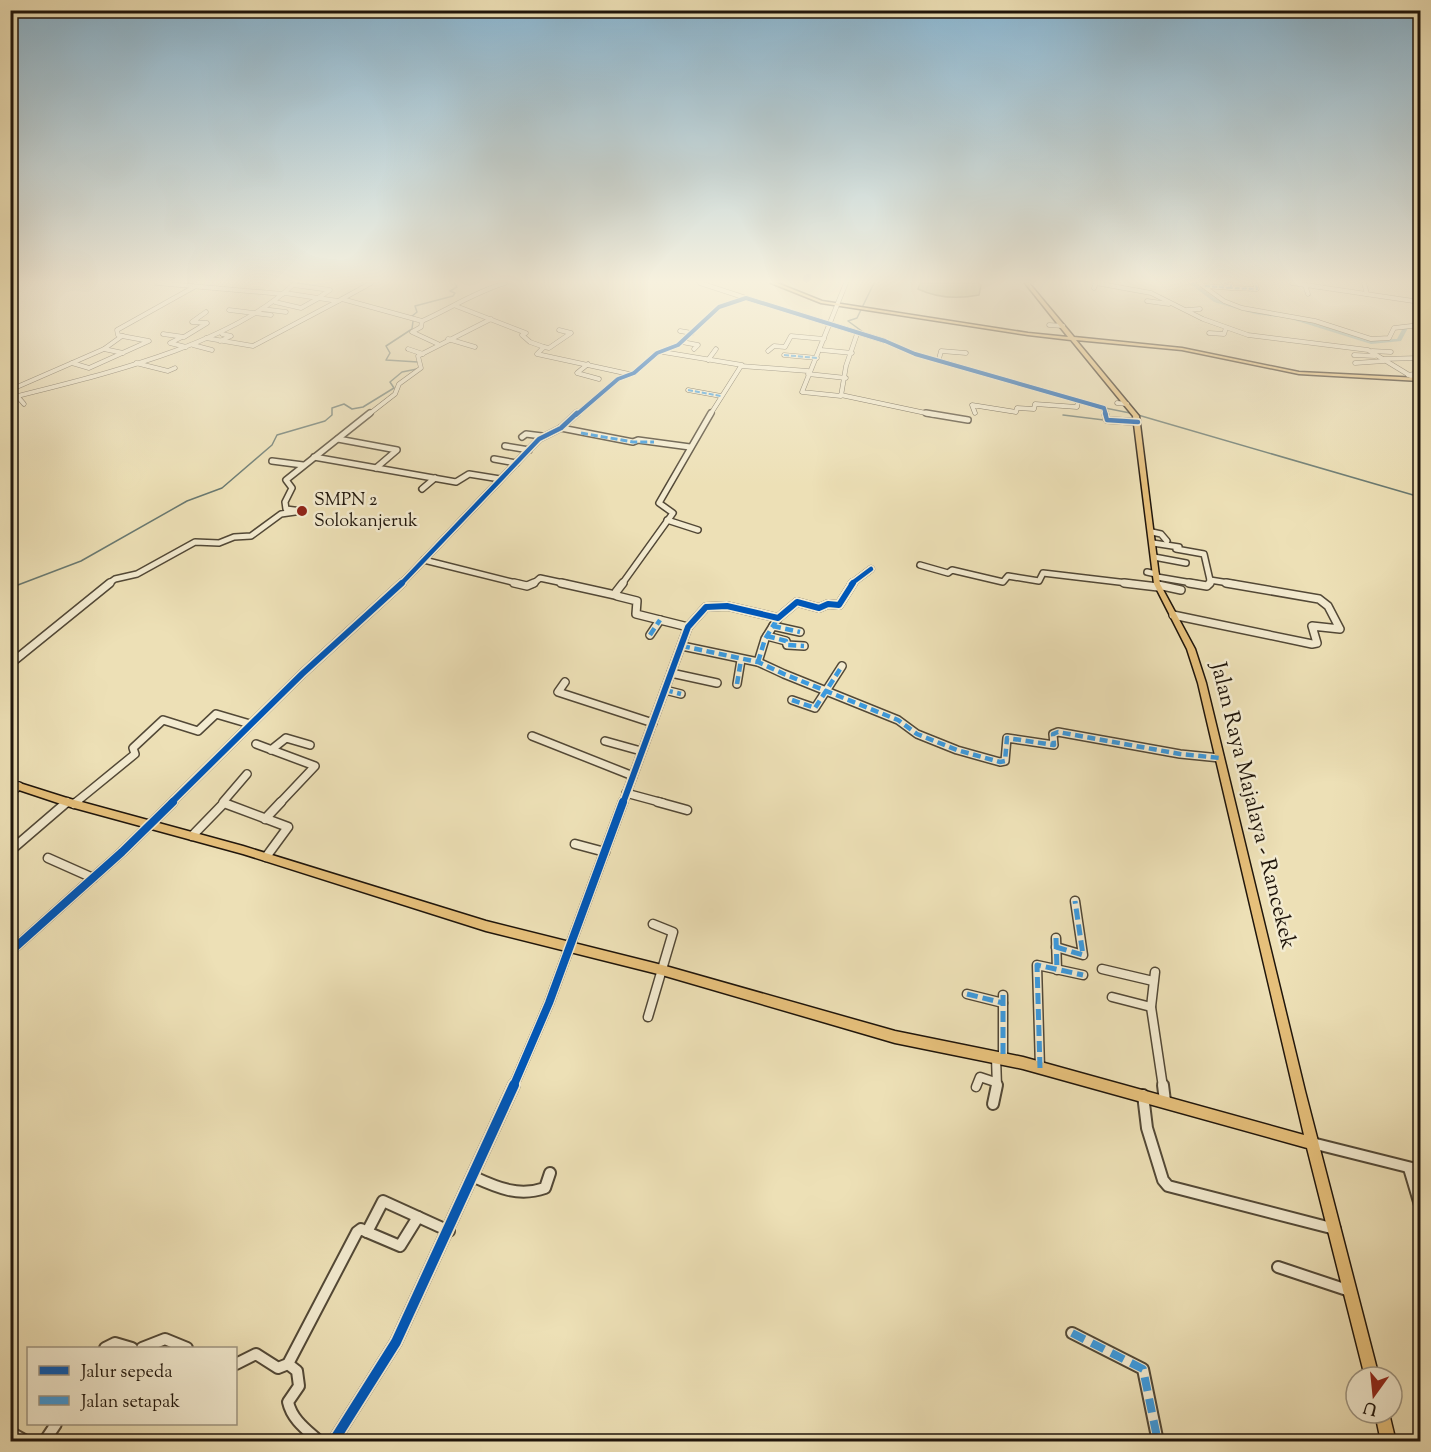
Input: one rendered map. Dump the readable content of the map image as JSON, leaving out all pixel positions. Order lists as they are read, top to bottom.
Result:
{
  "streets": {
    "main road": ["Jalan Raya Majalaya - Rancekek"]
  },
  "places": ["SMPN 2 Solokanjeruk"],
  "legend": ["Jalur sepeda", "Jalan setapak"],
  "north": "bottom"
}
